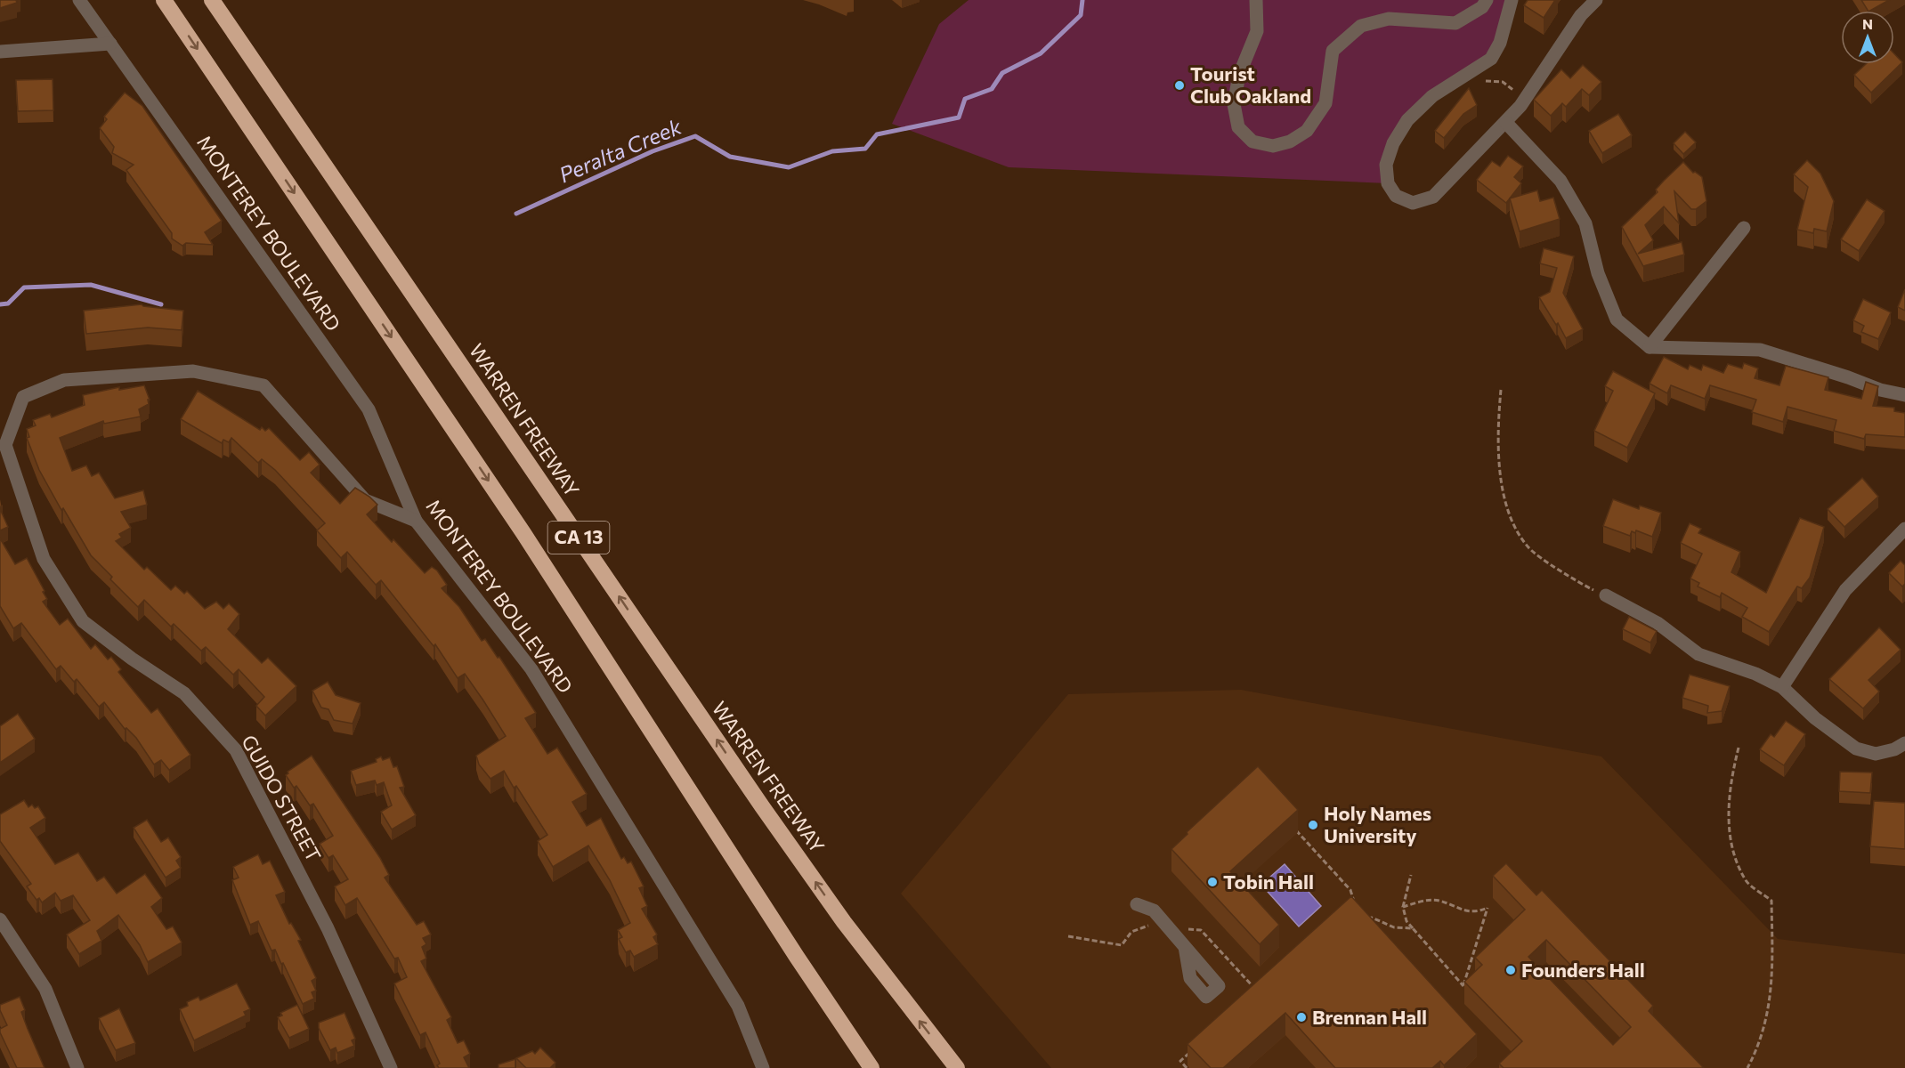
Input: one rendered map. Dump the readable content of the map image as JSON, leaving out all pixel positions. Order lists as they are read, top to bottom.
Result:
{
  "streets": {
    "highway": ["WARREN FREEWAY", "CA 13"],
    "street": ["MONTEREY BOULEVARD", "GUIDO STREET"]
  },
  "crossings": [
    ["MONTEREY BOULEVARD", "GUIDO STREET"]
  ],
  "water": ["Peralta Creek"],
  "places": [
    "Tourist Club Oakland",
    "Holy Names University",
    "Tobin Hall",
    "Founders Hall",
    "Brennan Hall"
  ],
  "north": "top"
}
